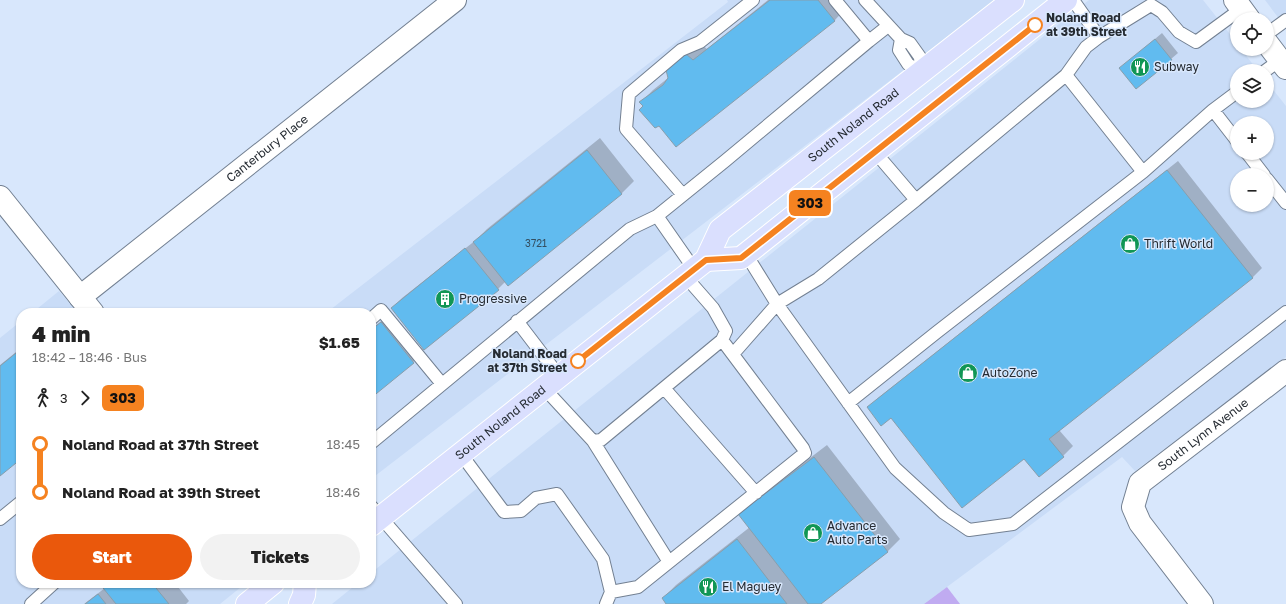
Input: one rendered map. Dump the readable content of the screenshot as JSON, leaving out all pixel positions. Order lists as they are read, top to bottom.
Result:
{
  "streets": {
    "main road": ["South Noland Road"],
    "street": ["Canterbury Place", "South Lynn Avenue"]
  },
  "places": {
    "other": ["Noland Road at 39th Street", "Noland Road at 37th Street"],
    "restaurant": ["Subway", "El Maguey"],
    "shop": ["Thrift World", "AutoZone", "Advance Auto Parts"],
    "building": ["Progressive"]
  },
  "lines": ["bus line 303"],
  "house_numbers": ["3721"],
  "page": {
    "on_map": "303",
    "map_buttons": ["+", "−"],
    "heading": ["4 min", "18:42 – 18:46 · Bus", "$1.65"],
    "legs": ["3", "303"],
    "list": [
      {
        "name": "Noland Road at 37th Street",
        "value": "18:45"
      },
      {
        "name": "Noland Road at 39th Street",
        "value": "18:46"
      }
    ],
    "buttons": ["Start", "Tickets"]
  }
}
